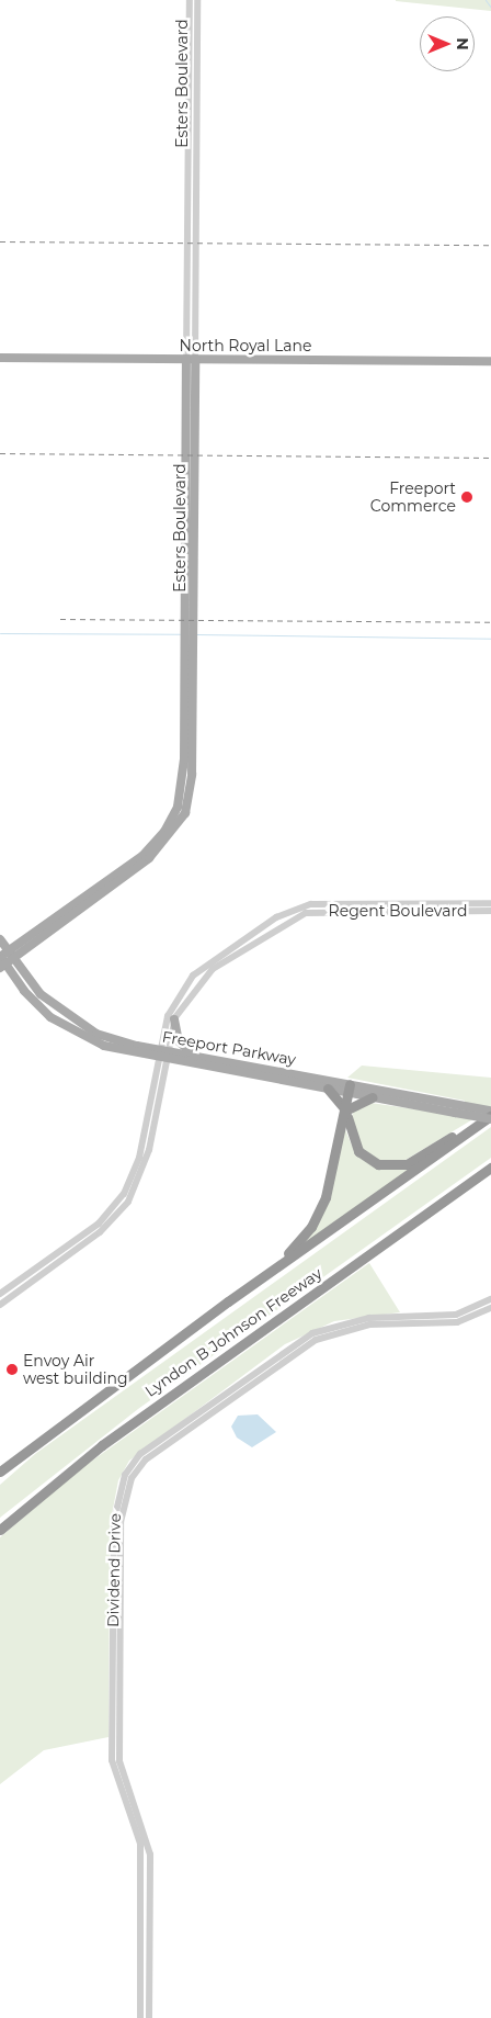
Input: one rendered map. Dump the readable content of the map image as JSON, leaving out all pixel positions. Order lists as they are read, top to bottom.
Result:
{
  "streets": {
    "highway": ["Lyndon B Johnson Freeway"],
    "main road": ["Esters Boulevard", "North Royal Lane", "Freeport Parkway"],
    "street": ["Regent Boulevard", "Dividend Drive"]
  },
  "crossings": [
    ["Esters Boulevard", "North Royal Lane"],
    ["Esters Boulevard", "Freeport Parkway"],
    ["Regent Boulevard", "Freeport Parkway"],
    ["Freeport Parkway", "Lyndon B Johnson Freeway"]
  ],
  "places": ["Freeport Commerce", "Envoy Air west building"],
  "north": "right"
}
